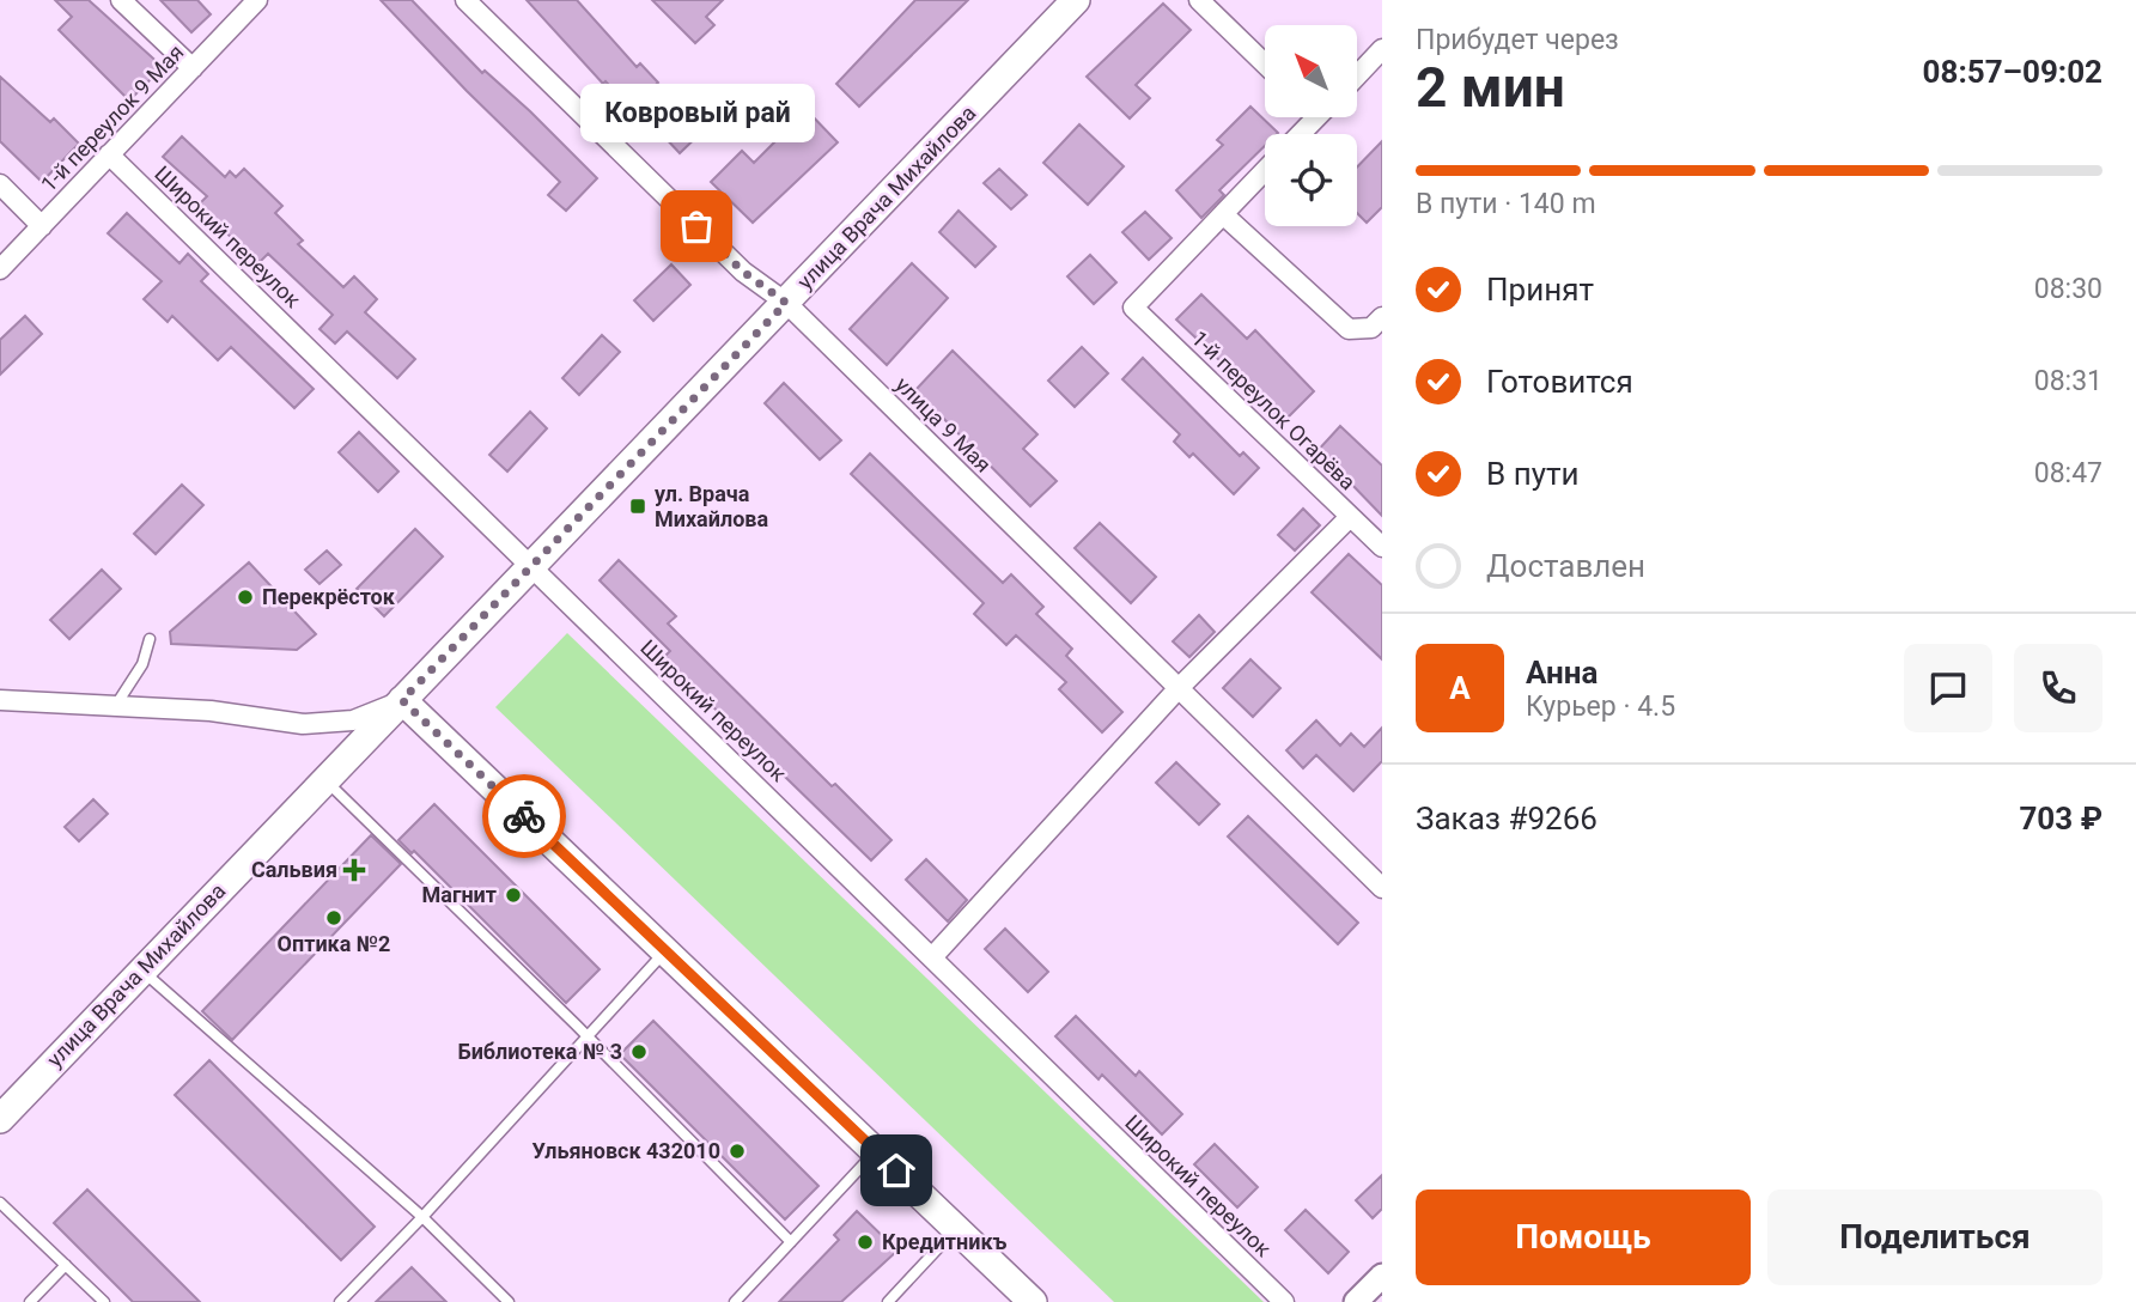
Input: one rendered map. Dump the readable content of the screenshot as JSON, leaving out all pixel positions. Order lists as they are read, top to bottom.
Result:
{
  "streets": {
    "main road": ["улица Врача Михайлова"],
    "street": [
      "1-й переулок 9 Мая",
      "Широкий переулок",
      "1-й переулок Огарёва",
      "улица 9 Мая"
    ]
  },
  "crossings": [
    ["1-й переулок 9 Мая", "Широкий переулок"],
    ["улица Врача Михайлова", "Широкий переулок"],
    ["улица Врача Михайлова", "улица 9 Мая"]
  ],
  "places": {
    "other": [
      "Ковровый рай",
      "Перекрёсток",
      "Магнит",
      "Оптика №2",
      "Библиотека № 3",
      "Ульяновск 432010",
      "Кредитникъ"
    ],
    "transit": ["ул. Врача Михайлова"],
    "health": ["Сальвия"]
  },
  "north": "top left",
  "page": {
    "heading": ["2 мин", "Прибудет через", "08:57–09:02"],
    "panel": [
      "Анна",
      "Курьер · 4.5",
      "Заказ #9266",
      "703 ₽"
    ],
    "bubble": "Ковровый рай",
    "bar": "В пути · 140 m",
    "list": [
      ["Принят", "08:30"],
      ["Готовится", "08:31"],
      ["В пути", "08:47"],
      "Доставлен"
    ],
    "round": "А",
    "buttons": ["Помощь", "Поделиться"]
  }
}
